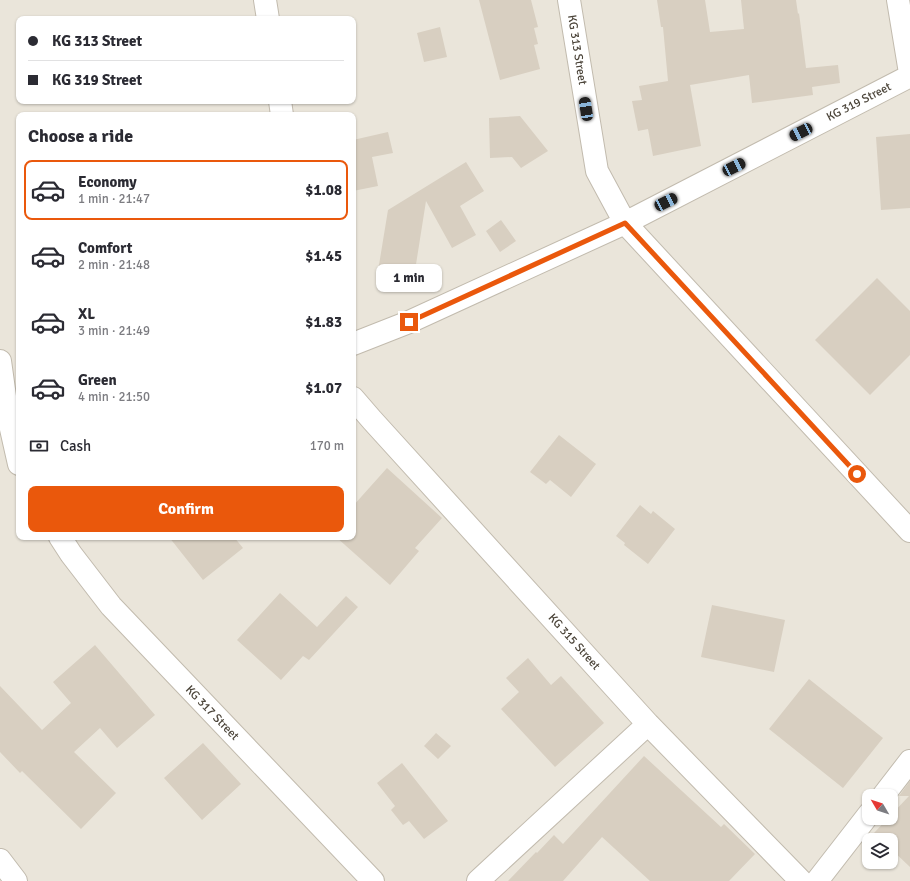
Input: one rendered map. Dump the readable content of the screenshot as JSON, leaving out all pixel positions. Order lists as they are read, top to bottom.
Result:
{
  "streets": {
    "street": [
      "KG 313 Street",
      "KG 319 Street",
      "KG 315 Street",
      "KG 317 Street"
    ]
  },
  "crossings": [
    ["KG 313 Street", "KG 319 Street"]
  ],
  "north": "top left",
  "page": {
    "banner": ["KG 313 Street", "KG 319 Street"],
    "heading": "Choose a ride",
    "list": [
      {
        "name": "Economy",
        "note": "1 min · 21:47",
        "value": "$1.08"
      },
      {
        "name": "Comfort",
        "note": "2 min · 21:48",
        "value": "$1.45"
      },
      {
        "name": "XL",
        "note": "3 min · 21:49",
        "value": "$1.83"
      },
      {
        "name": "Green",
        "note": "4 min · 21:50",
        "value": "$1.07"
      }
    ],
    "bubble": "1 min",
    "pay": ["Cash", "170 m"],
    "buttons": "Confirm"
  }
}
